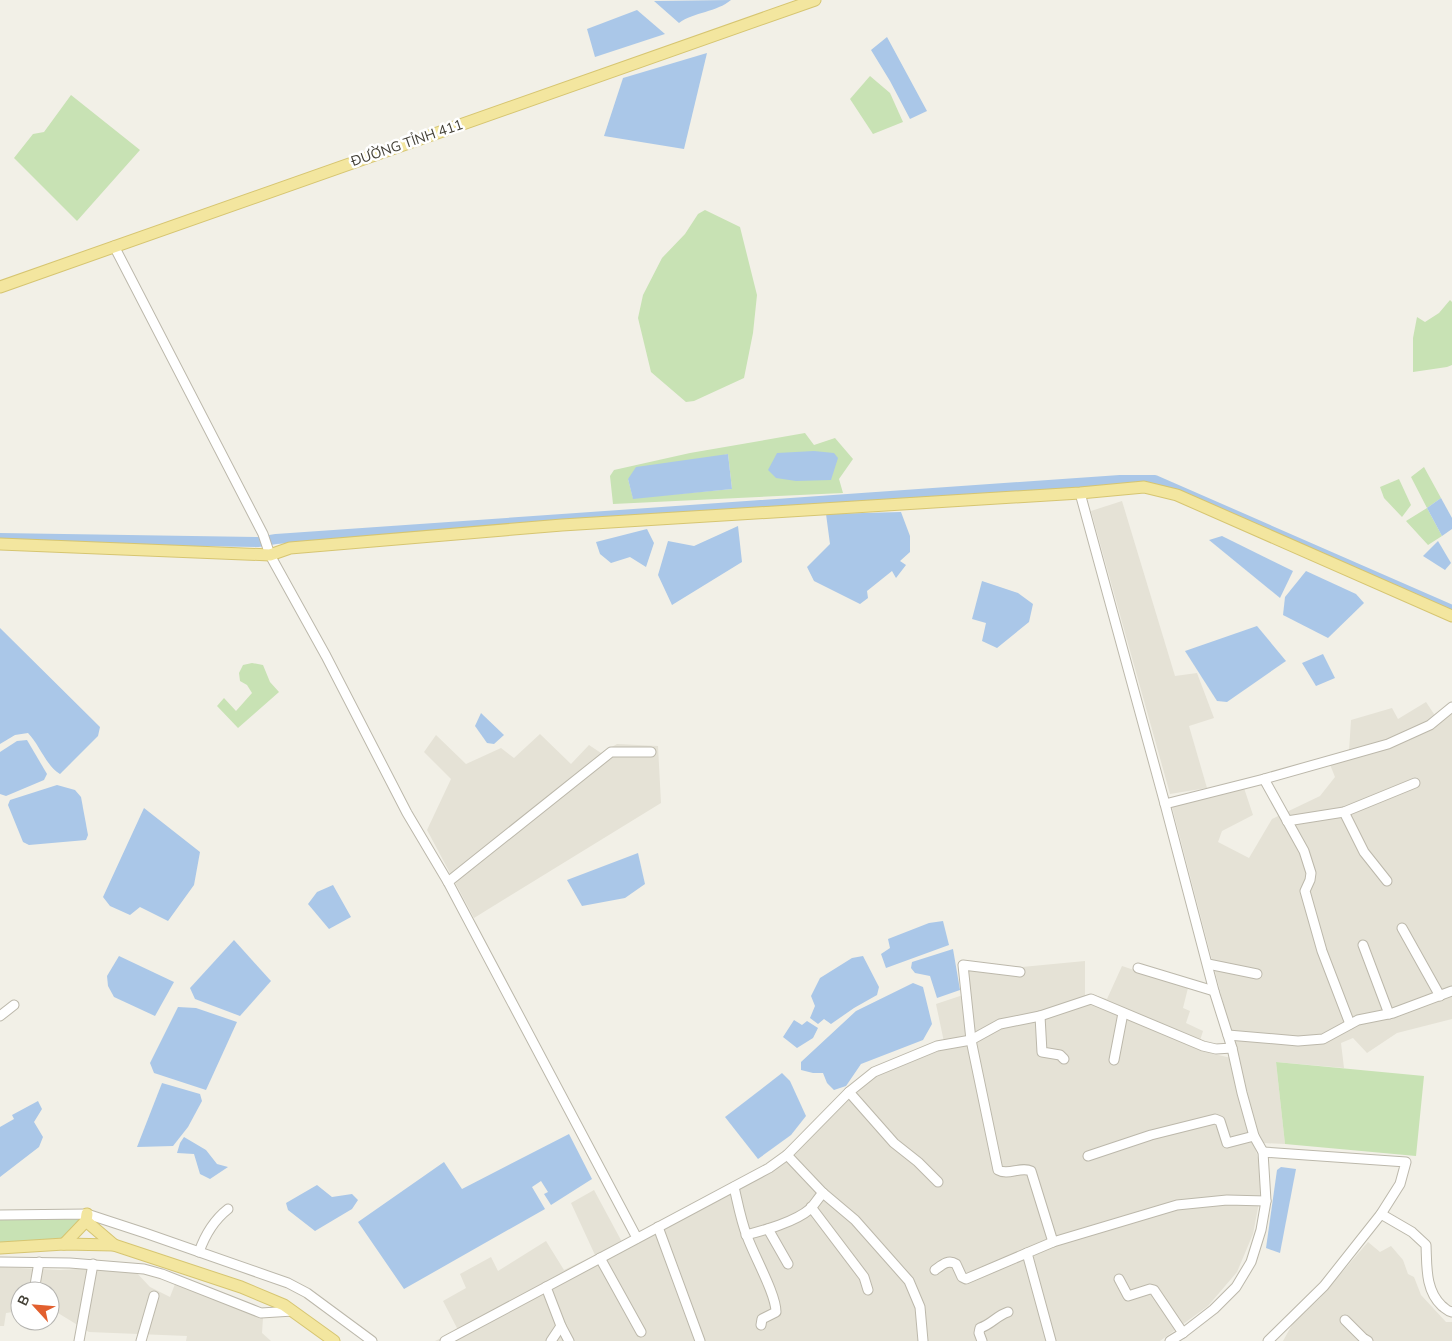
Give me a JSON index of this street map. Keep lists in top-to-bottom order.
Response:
{
  "streets": {
    "main road": ["ĐƯỜNG TỈNH 411"]
  },
  "north": "top left"
}
